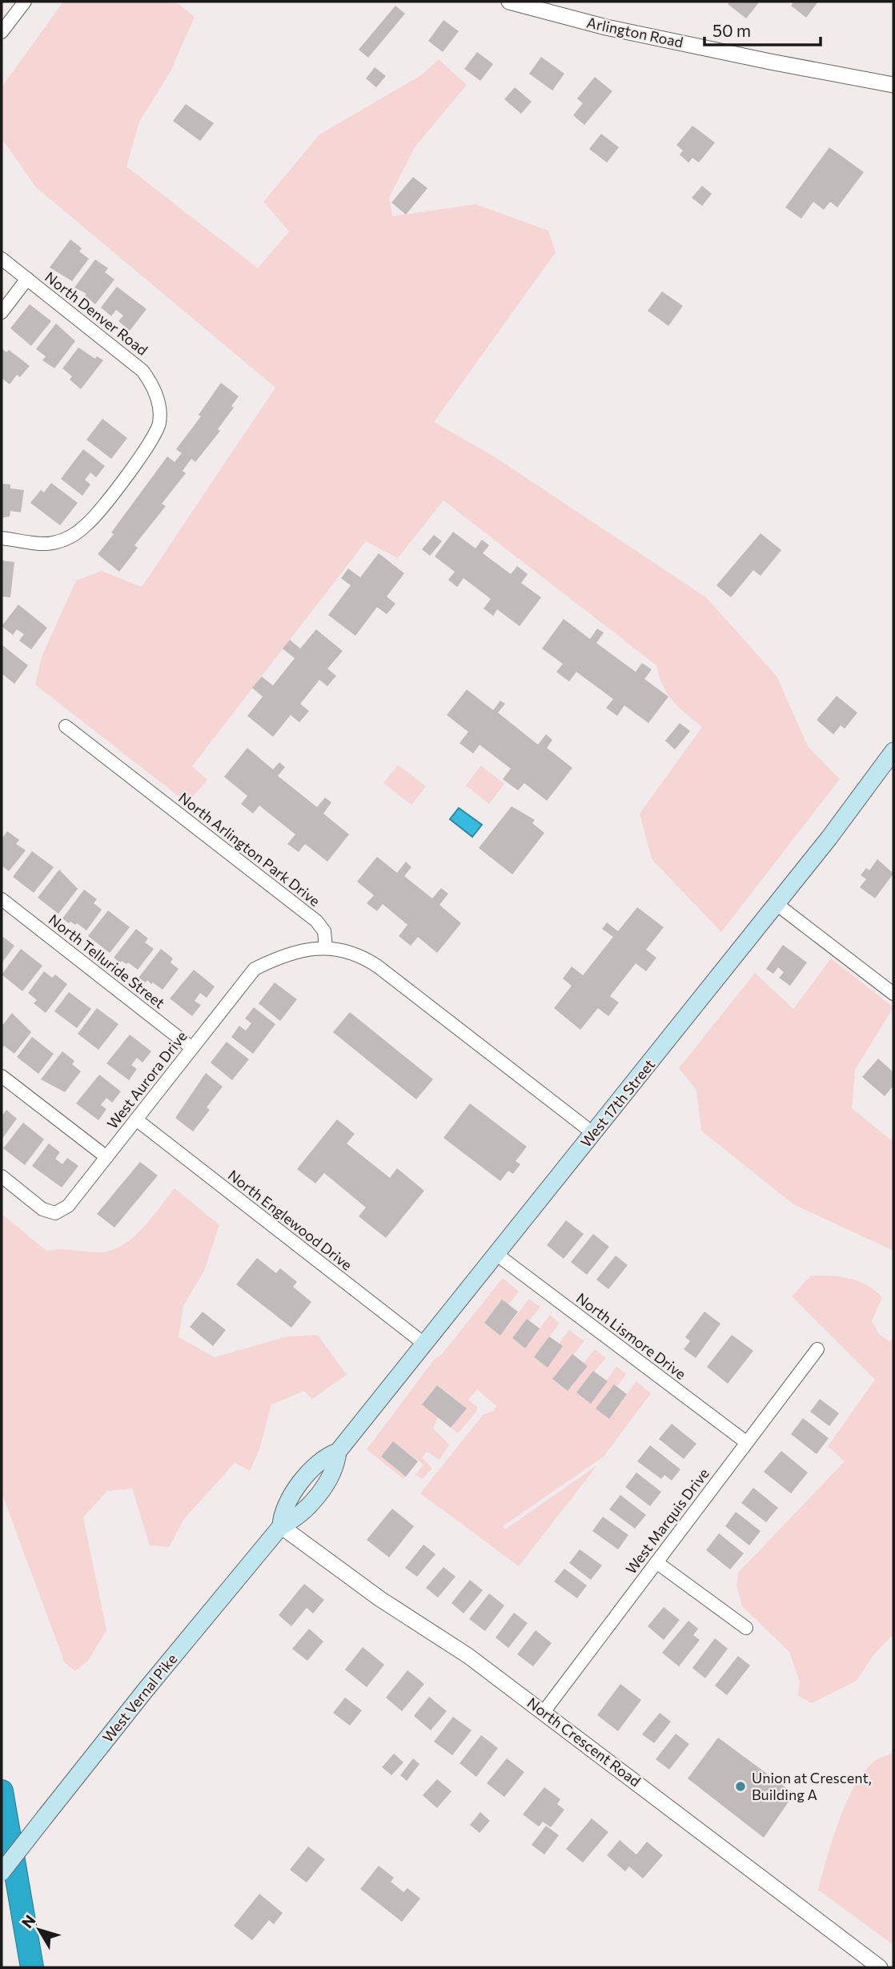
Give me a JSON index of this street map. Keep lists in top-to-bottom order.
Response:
{
  "streets": {
    "main road": ["West 17th Street", "West Vernal Pike"],
    "street": [
      "Arlington Road",
      "North Denver Road",
      "North Arlington Park Drive",
      "North Telluride Street",
      "West Aurora Drive",
      "North Englewood Drive",
      "North Lismore Drive",
      "West Marquis Drive",
      "North Crescent Road"
    ]
  },
  "crossings": [
    ["North Arlington Park Drive", "West Aurora Drive"],
    ["North Telluride Street", "West Aurora Drive"],
    ["West Aurora Drive", "North Englewood Drive"],
    ["West 17th Street", "North Englewood Drive"],
    ["West 17th Street", "North Lismore Drive"],
    ["West 17th Street", "West Vernal Pike"],
    ["West 17th Street", "North Crescent Road"],
    ["North Lismore Drive", "West Marquis Drive"],
    ["West Marquis Drive", "North Crescent Road"],
    ["West Vernal Pike", "North Crescent Road"]
  ],
  "places": ["Union at Crescent, Building A"],
  "scale_bar": "50 m",
  "north": "top left"
}
